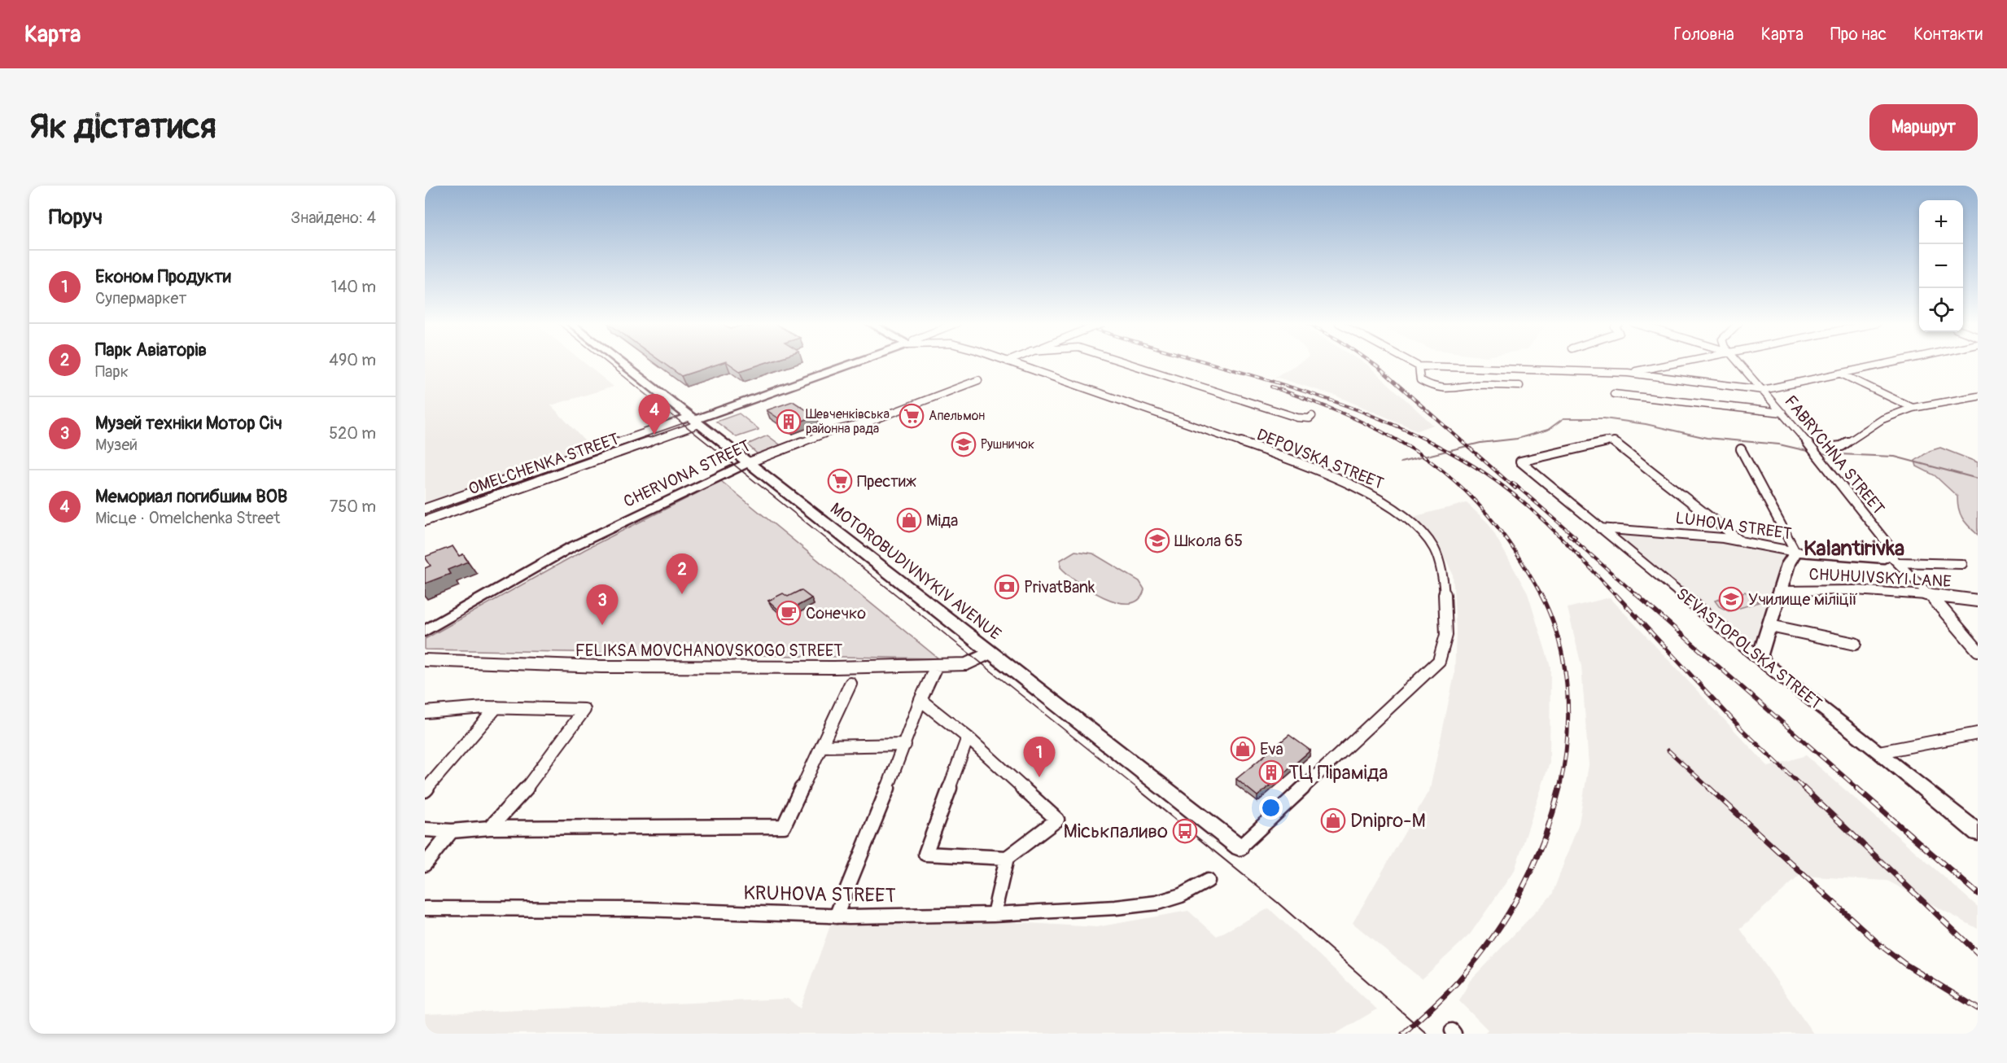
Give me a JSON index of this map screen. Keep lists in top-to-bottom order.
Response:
{
  "streets": {
    "street": [
      "FABRYCHNA STREET",
      "DEPOVSKA STREET",
      "OMELCHENKA STREET",
      "CHERVONA STREET",
      "LUHOVA STREET",
      "MOTOROBUDIVNYKIV AVENUE",
      "CHUHUIVSKYI LANE",
      "SEVASTOPOLSKA STREET",
      "FELIKSA MOVCHANOVSKOGO STREET",
      "KRUHOVA STREET"
    ]
  },
  "crossings": [
    ["FABRYCHNA STREET", "LUHOVA STREET"],
    ["FABRYCHNA STREET", "CHUHUIVSKYI LANE"],
    ["DEPOVSKA STREET", "MOTOROBUDIVNYKIV AVENUE"],
    ["OMELCHENKA STREET", "MOTOROBUDIVNYKIV AVENUE"],
    ["CHERVONA STREET", "MOTOROBUDIVNYKIV AVENUE"],
    ["LUHOVA STREET", "SEVASTOPOLSKA STREET"],
    ["MOTOROBUDIVNYKIV AVENUE", "FELIKSA MOVCHANOVSKOGO STREET"]
  ],
  "districts": ["Kalantirivka"],
  "places": {
    "supermarket": ["Апельмон", "Престиж"],
    "building": ["Шевченківська районна рада", "ТЦ Піраміда"],
    "school or university": ["Рушничок", "Школа 65", "Училище міліції"],
    "shop": ["Міда", "Eva", "Dnipro-M"],
    "bank": ["PrivatBank"],
    "cafe": ["Сонечко"],
    "bus stop": ["Міськпаливо"]
  },
  "page": {
    "header": "Карта",
    "nav": [
      "Головна",
      "Карта",
      "Про нас",
      "Контакти"
    ],
    "buttons": "Маршрут",
    "title": "Як дістатися",
    "heading": ["Поруч", "Знайдено: 4"],
    "map_buttons": ["+", "−"],
    "list": [
      {
        "mark": "1",
        "name": "Економ Продукти",
        "note": "Супермаркет",
        "value": "140 m"
      },
      {
        "mark": "2",
        "name": "Парк Авіаторів",
        "note": "Парк",
        "value": "490 m"
      },
      {
        "mark": "3",
        "name": "Музей техніки Мотор Січ",
        "note": "Музей",
        "value": "520 m"
      },
      {
        "mark": "4",
        "name": "Мемориал погибшим ВОВ",
        "note": "Місце · Omelchenka Street",
        "value": "750 m"
      }
    ],
    "pins": [
      "4",
      "2",
      "3",
      "1"
    ]
  }
}
